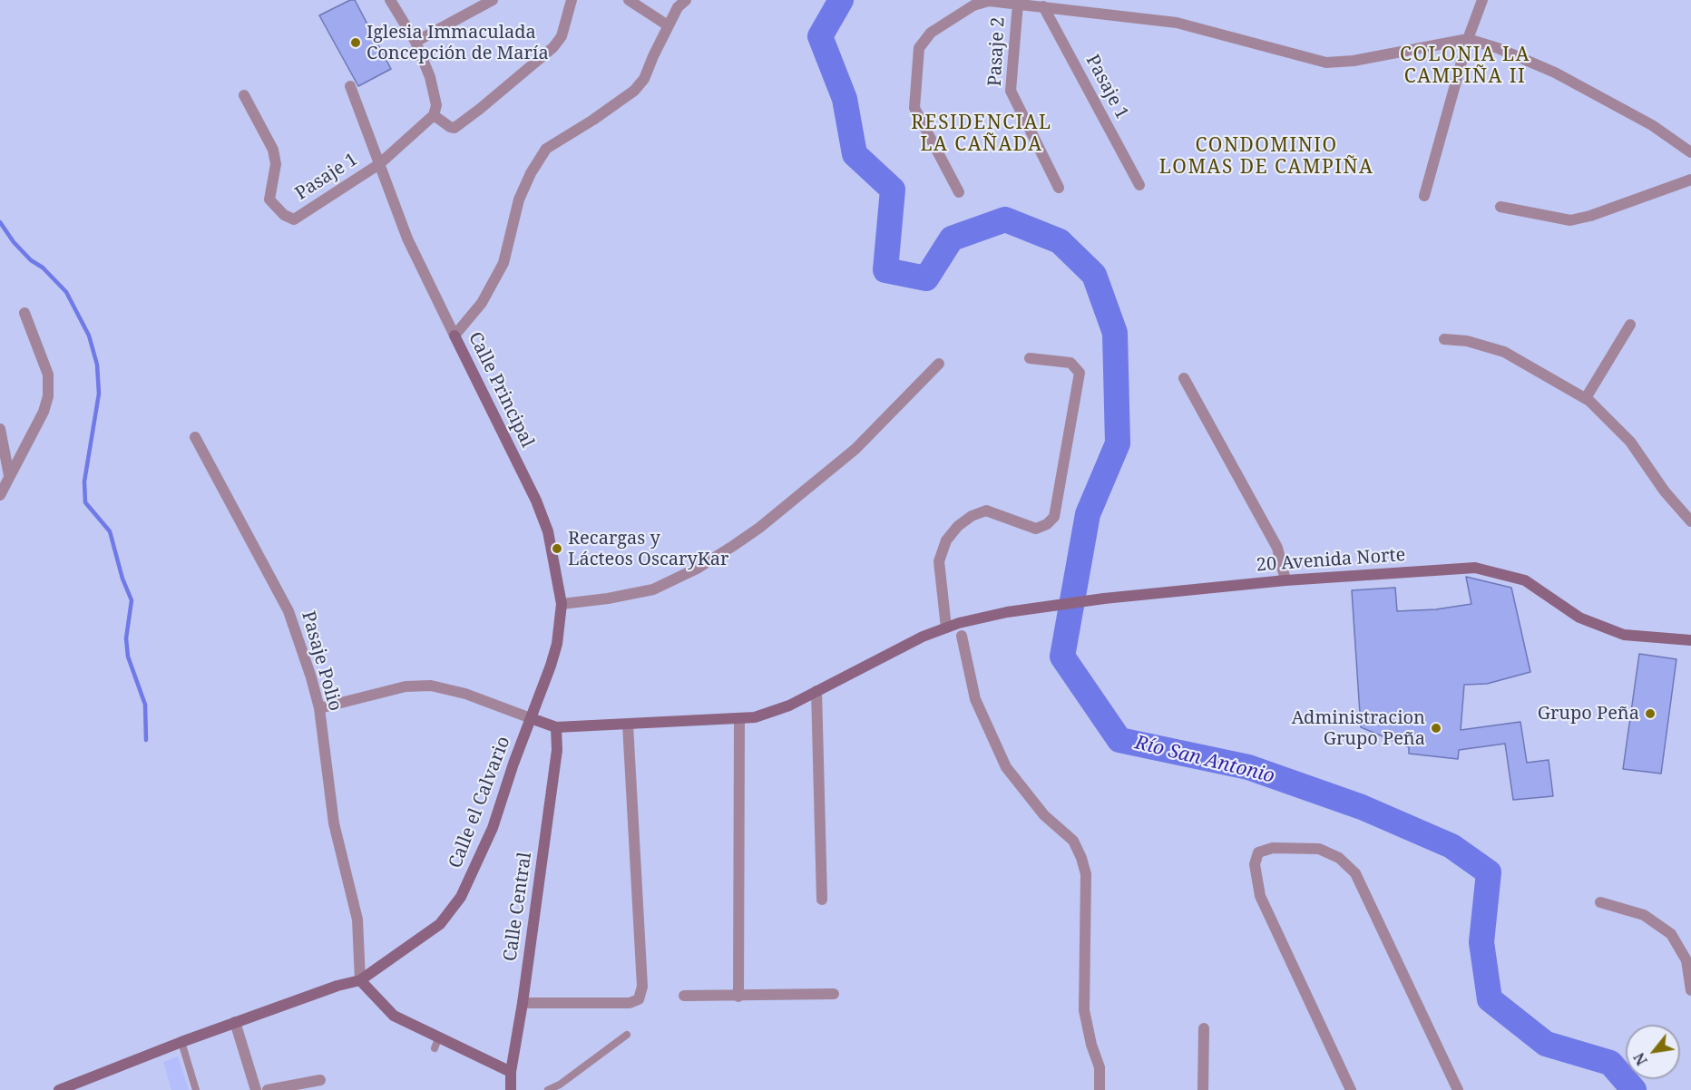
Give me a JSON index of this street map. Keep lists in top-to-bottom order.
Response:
{
  "streets": {
    "street": [
      "Pasaje 2",
      "Pasaje 1",
      "Calle Principal",
      "20 Avenida Norte",
      "Pasaje Polio",
      "Calle el Calvario",
      "Calle Central"
    ]
  },
  "crossings": [
    ["Pasaje 1", "Calle Principal"],
    ["Calle Principal", "Calle el Calvario"],
    ["Pasaje Polio", "Calle el Calvario"]
  ],
  "districts": ["COLONIA LA CAMPIÑA II", "RESIDENCIAL LA CAÑADA", "CONDOMINIO LOMAS DE CAMPIÑA"],
  "water": ["Río San Antonio"],
  "places": [
    "Iglesia Immaculada Concepción de María",
    "Recargas y Lácteos OscaryKar",
    "Grupo Peña",
    "Administracion Grupo Peña"
  ],
  "north": "bottom left"
}
